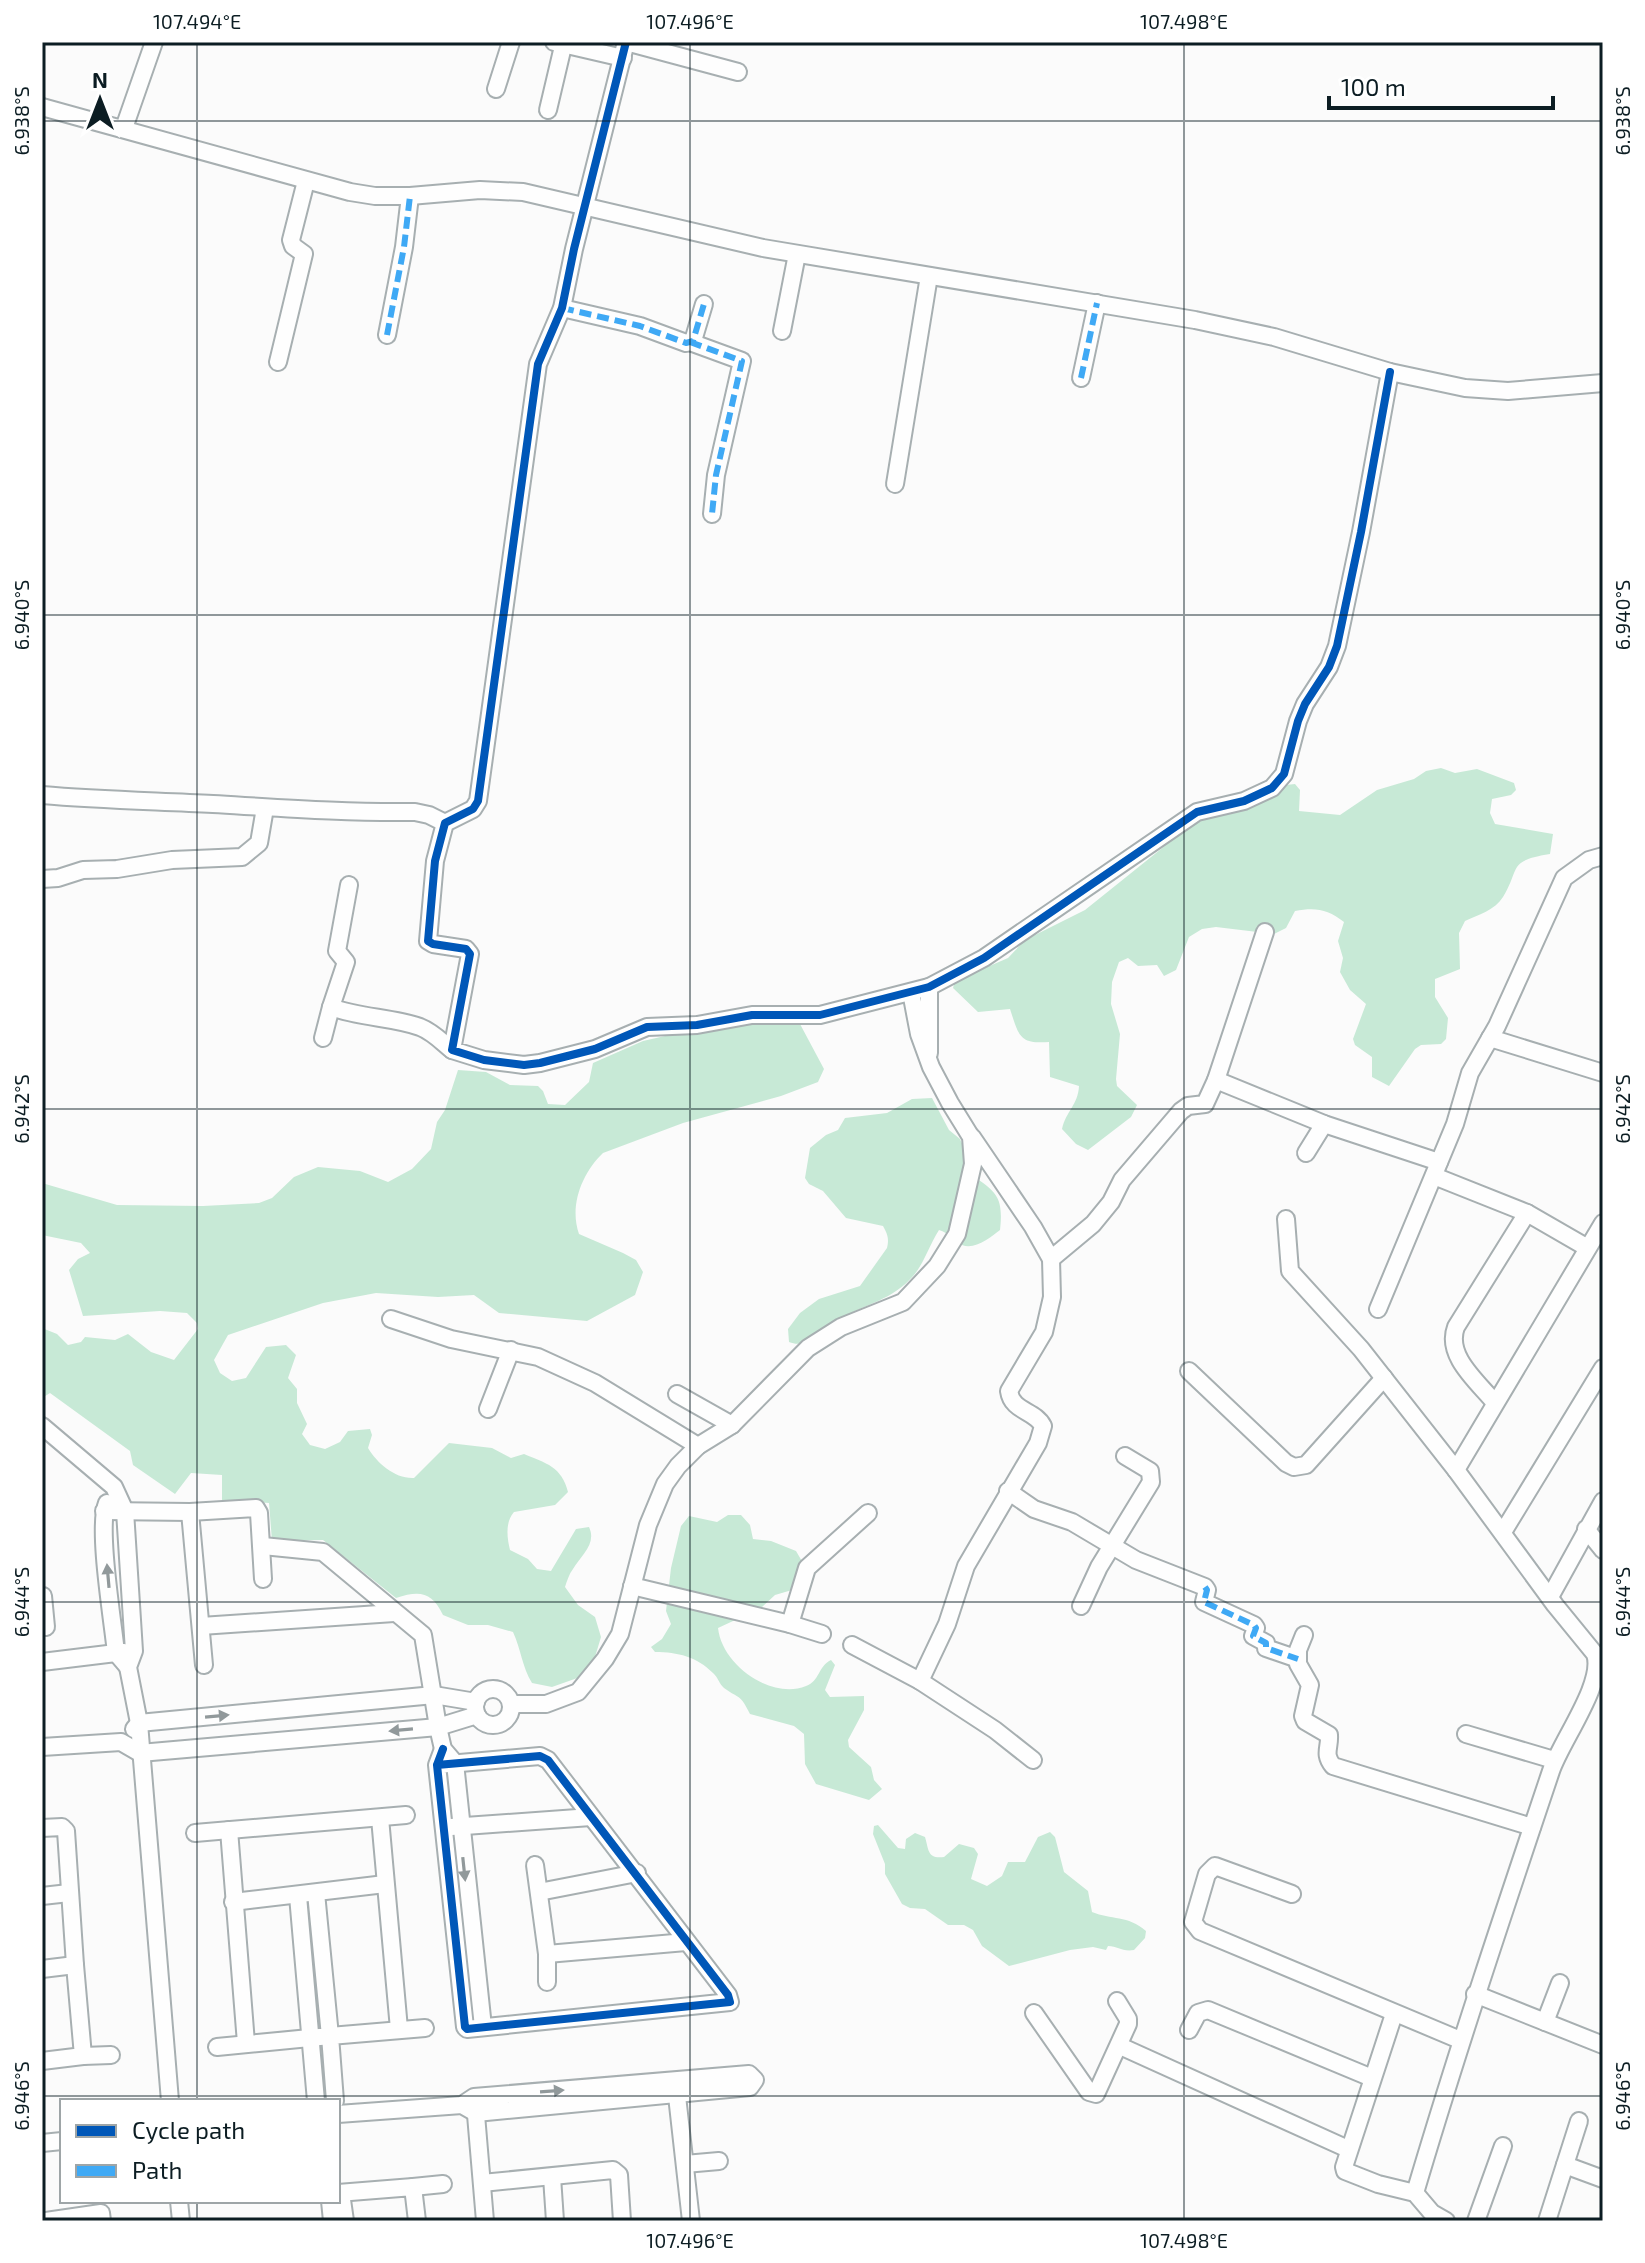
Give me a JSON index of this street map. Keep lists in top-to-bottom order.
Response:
{
  "legend": ["Cycle path", "Path"],
  "scale_bar": "100 m",
  "north": "top",
  "coordinates": [
    "107.494°E",
    "107.496°E",
    "107.498°E",
    "6.938°S",
    "6.940°S",
    "6.942°S",
    "6.944°S",
    "6.946°S"
  ]
}
